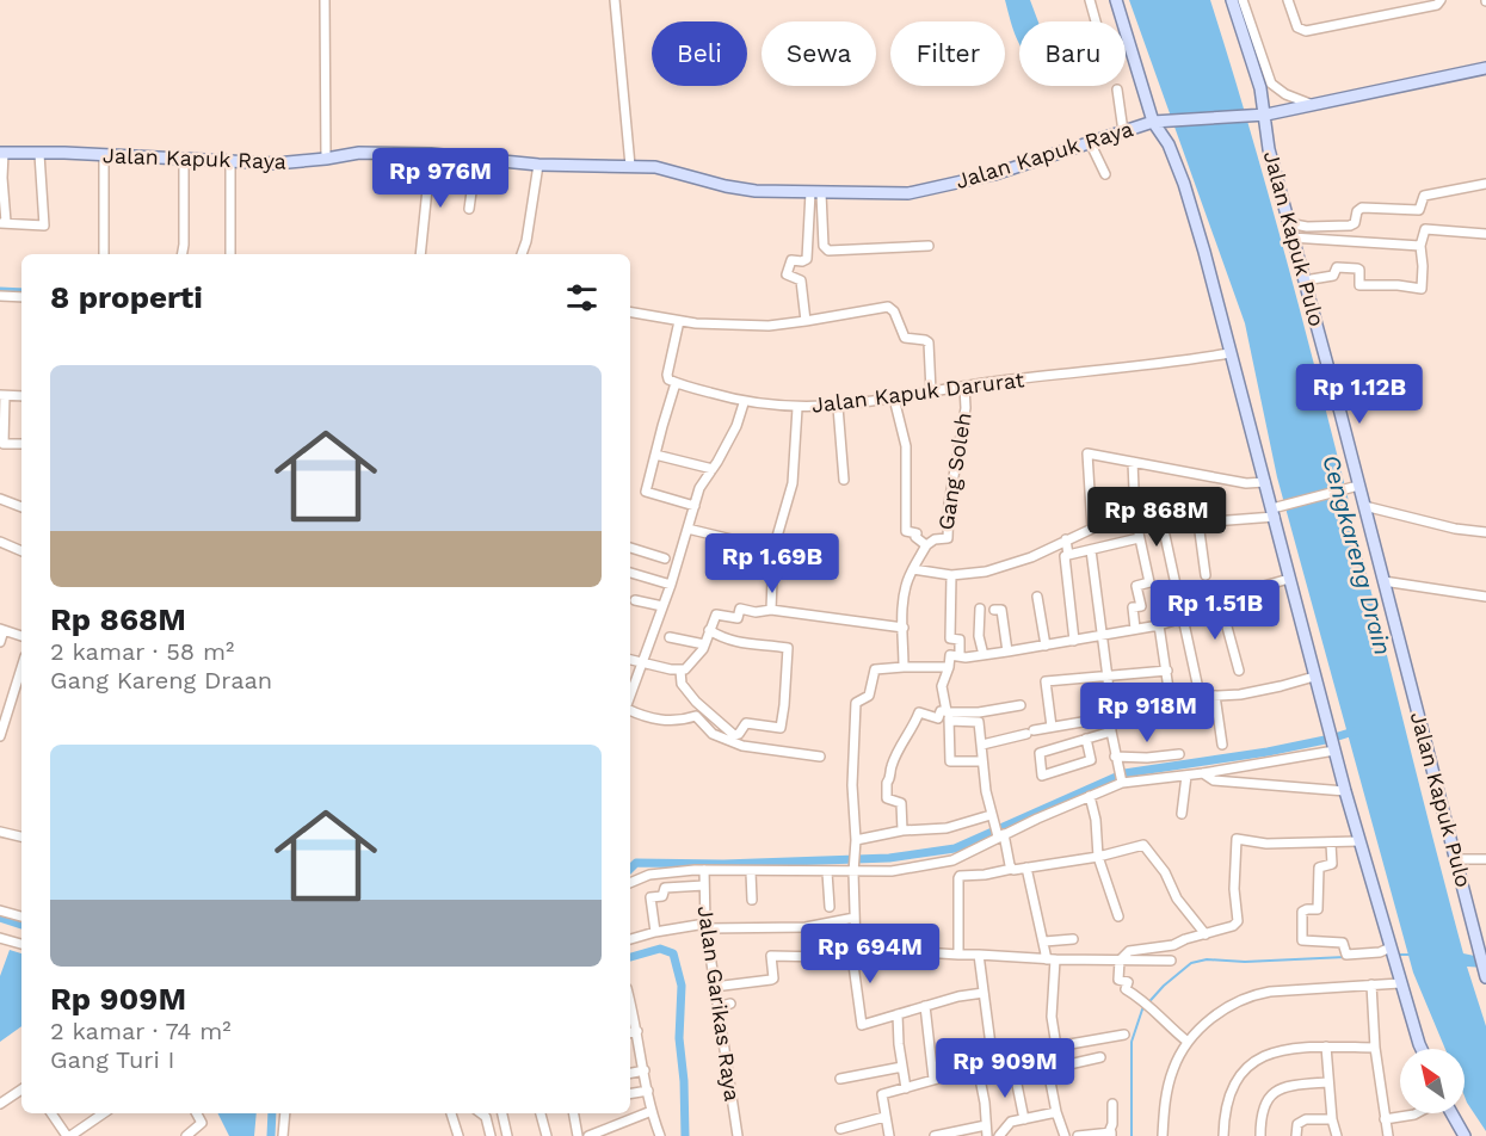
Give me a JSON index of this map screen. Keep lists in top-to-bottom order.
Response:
{
  "streets": {
    "main road": ["Jalan Kapuk Raya", "Jalan Kapuk Pulo"],
    "street": ["Jalan Kapuk Darurat", "Gang Soleh", "Jalan Garikas Raya"]
  },
  "crossings": [
    ["Jalan Kapuk Raya", "Jalan Kapuk Pulo"],
    ["Jalan Kapuk Darurat", "Gang Soleh"]
  ],
  "water": ["Cengkareng Drain"],
  "north": "top left",
  "page": {
    "chip": [
      "Beli",
      "Sewa",
      "Filter",
      "Baru"
    ],
    "price": [
      "Rp 976M",
      "Rp 1.12B",
      "Rp 868M",
      "Rp 1.69B",
      "Rp 1.51B",
      "Rp 918M",
      "Rp 694M",
      "Rp 909M"
    ],
    "heading": "8 properti",
    "list": [
      {
        "name": "Rp 868M",
        "note": "2 kamar · 58 m² · Gang Kareng Draan"
      },
      {
        "name": "Rp 909M",
        "note": "2 kamar · 74 m² · Gang Turi I"
      }
    ]
  }
}
